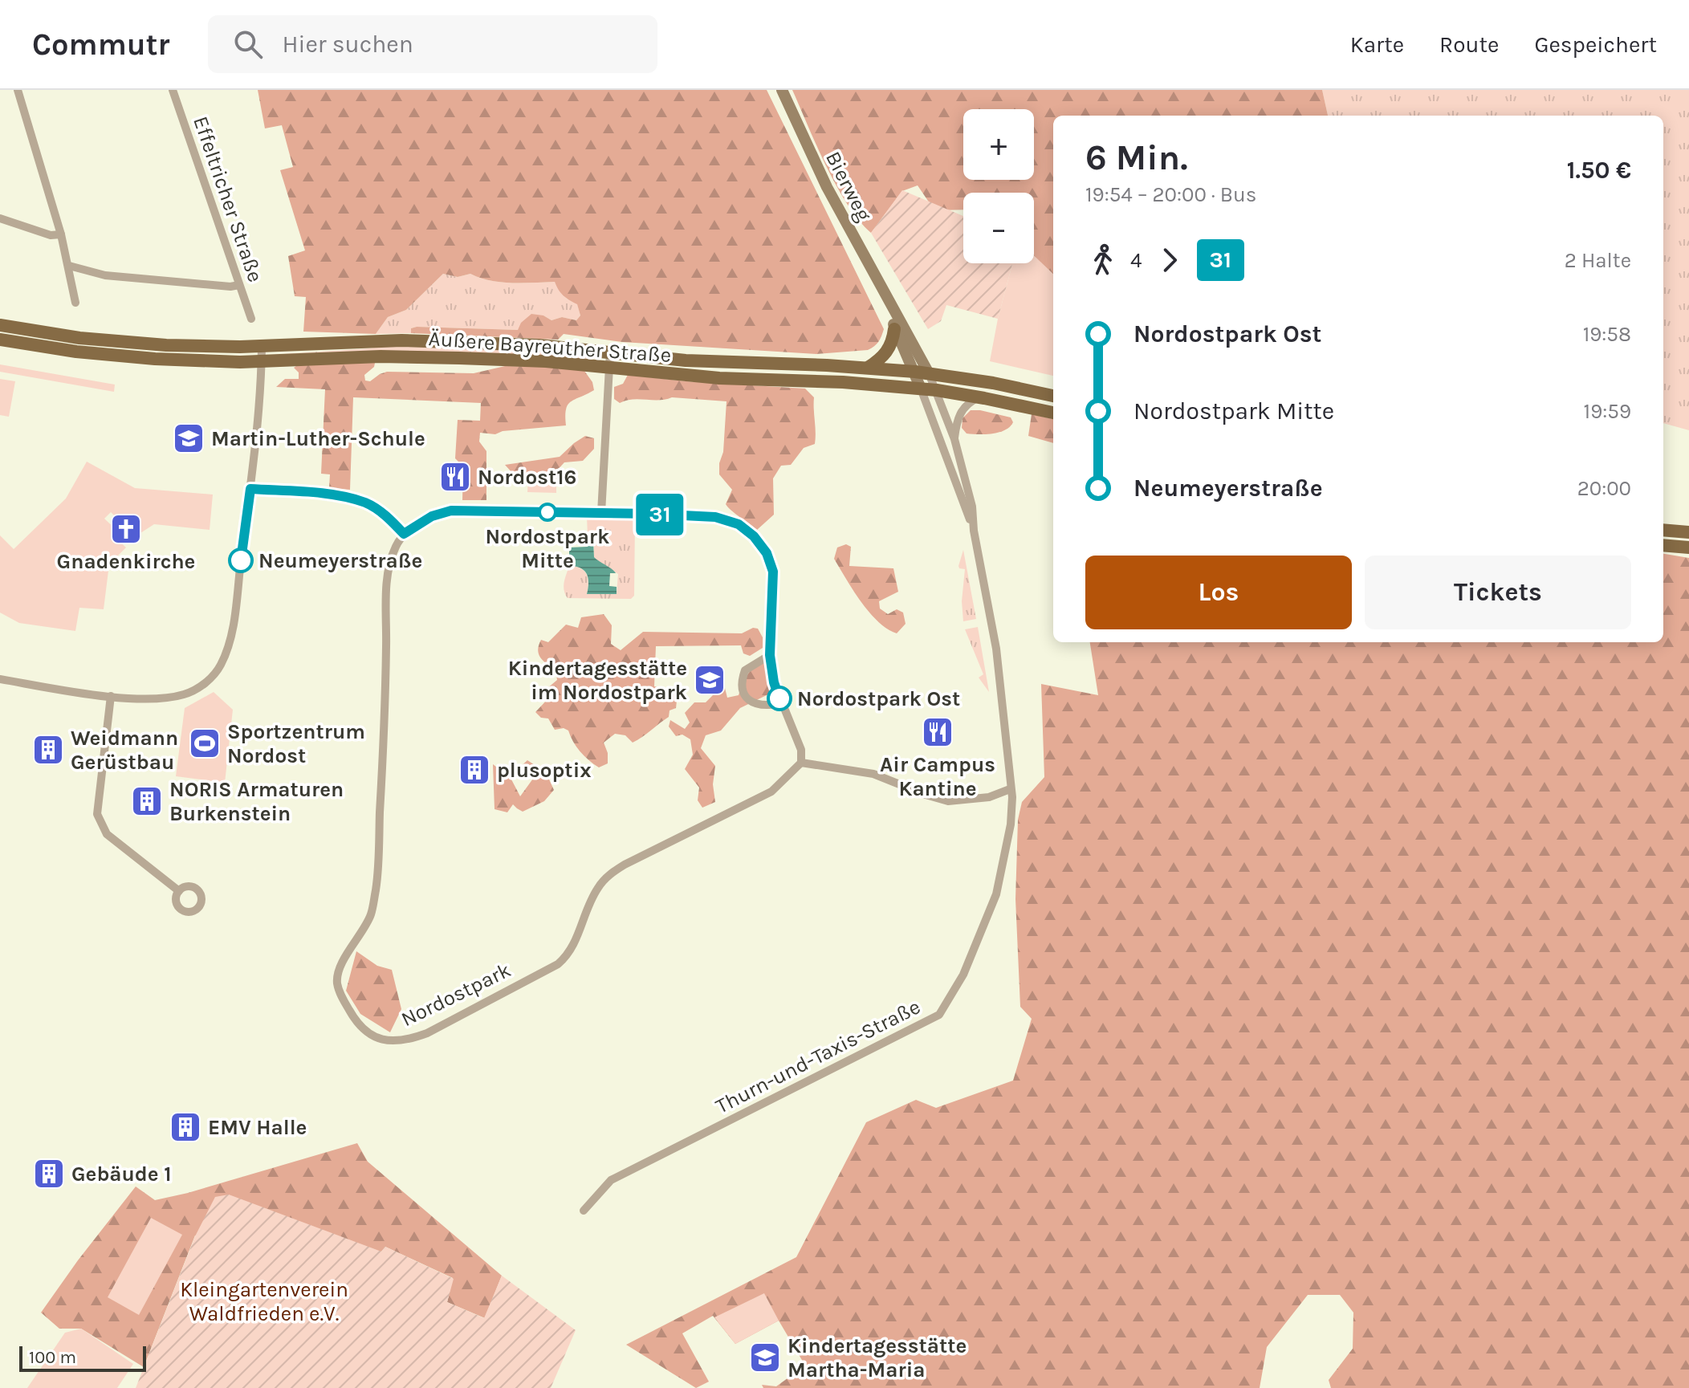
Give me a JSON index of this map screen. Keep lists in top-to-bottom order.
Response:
{
  "streets": {
    "main road": ["Bierweg", "Äußere Bayreuther Straße"],
    "street": ["Effeltricher Straße", "Nordostpark", "Thurn-und-Taxis-Straße"]
  },
  "crossings": [
    ["Bierweg", "Äußere Bayreuther Straße"],
    ["Bierweg", "Thurn-und-Taxis-Straße"],
    ["Äußere Bayreuther Straße", "Thurn-und-Taxis-Straße"]
  ],
  "parks": ["Kleingartenverein Waldfrieden e.V."],
  "places": {
    "school or university": ["Martin-Luther-Schule", "Kindertagesstätte im Nordostpark", "Kindertagesstätte Martha-Maria"],
    "restaurant": ["Nordost16", "Air Campus Kantine"],
    "other": ["Nordostpark Mitte", "Neumeyerstraße", "Nordostpark Ost"],
    "church": ["Gnadenkirche"],
    "sports": ["Sportzentrum Nordost"],
    "building": [
      "Weidmann Gerüstbau",
      "plusoptix",
      "NORIS Armaturen Burkenstein",
      "EMV Halle",
      "Gebäude 1"
    ]
  },
  "lines": ["bus line 31"],
  "scale_bar": "100 m",
  "page": {
    "header": "Commutr",
    "search": "Hier suchen",
    "nav": ["Karte", "Route", "Gespeichert"],
    "on_map": "31",
    "map_buttons": ["+", "−"],
    "heading": ["6 Min.", "19:54 – 20:00 · Bus", "1.50 €"],
    "legs": ["4", "31", "2 Halte"],
    "list": [
      {
        "name": "Nordostpark Ost",
        "value": "19:58"
      },
      {
        "name": "Nordostpark Mitte",
        "value": "19:59"
      },
      {
        "name": "Neumeyerstraße",
        "value": "20:00"
      }
    ],
    "buttons": ["Los", "Tickets"],
    "scale": "100 m"
  }
}
